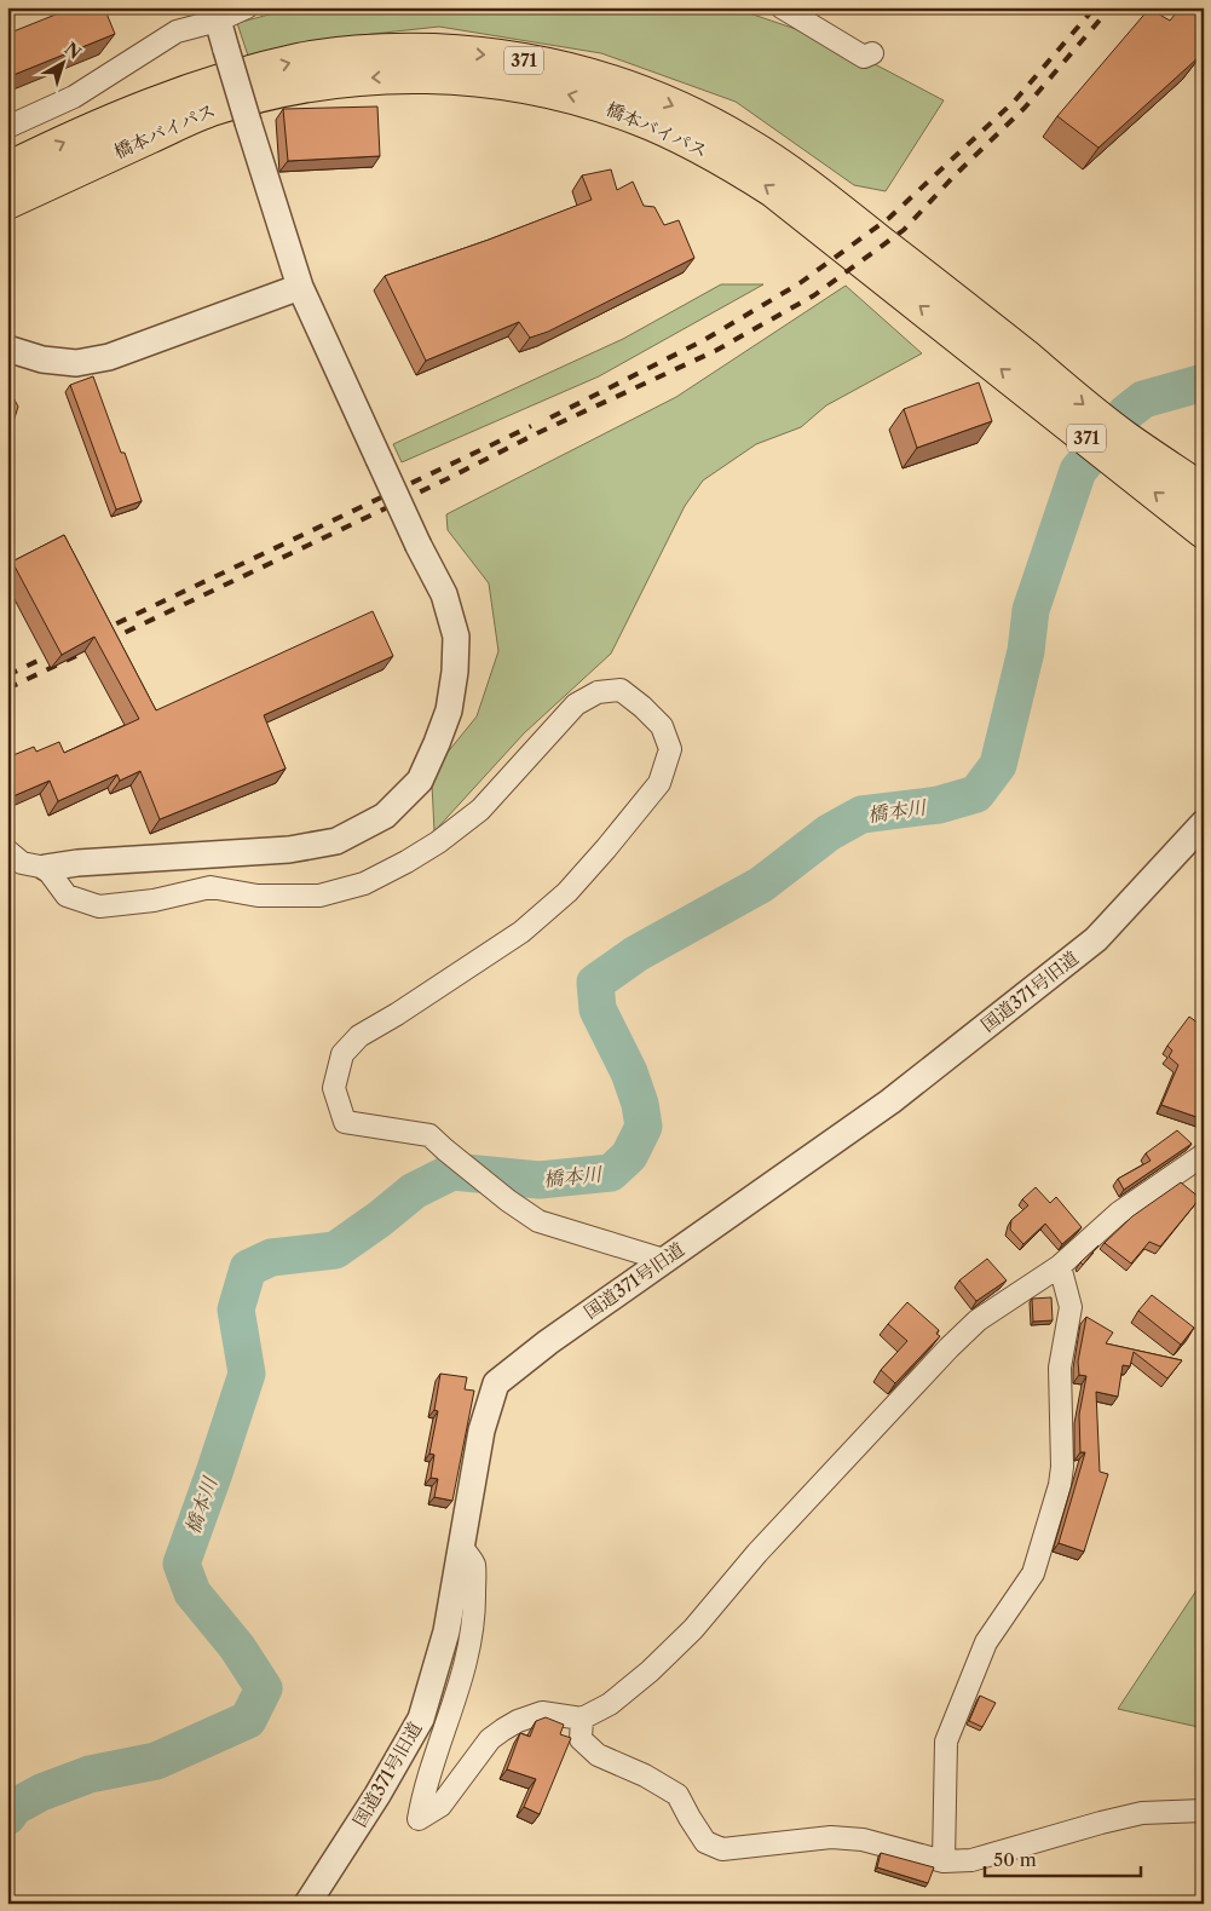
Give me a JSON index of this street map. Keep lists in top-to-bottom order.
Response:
{
  "streets": {
    "highway": ["371", "橋本バイパス"],
    "street": ["国道371号旧道"]
  },
  "water": ["橋本川"],
  "scale_bar": "50 m",
  "north": "top right"
}
